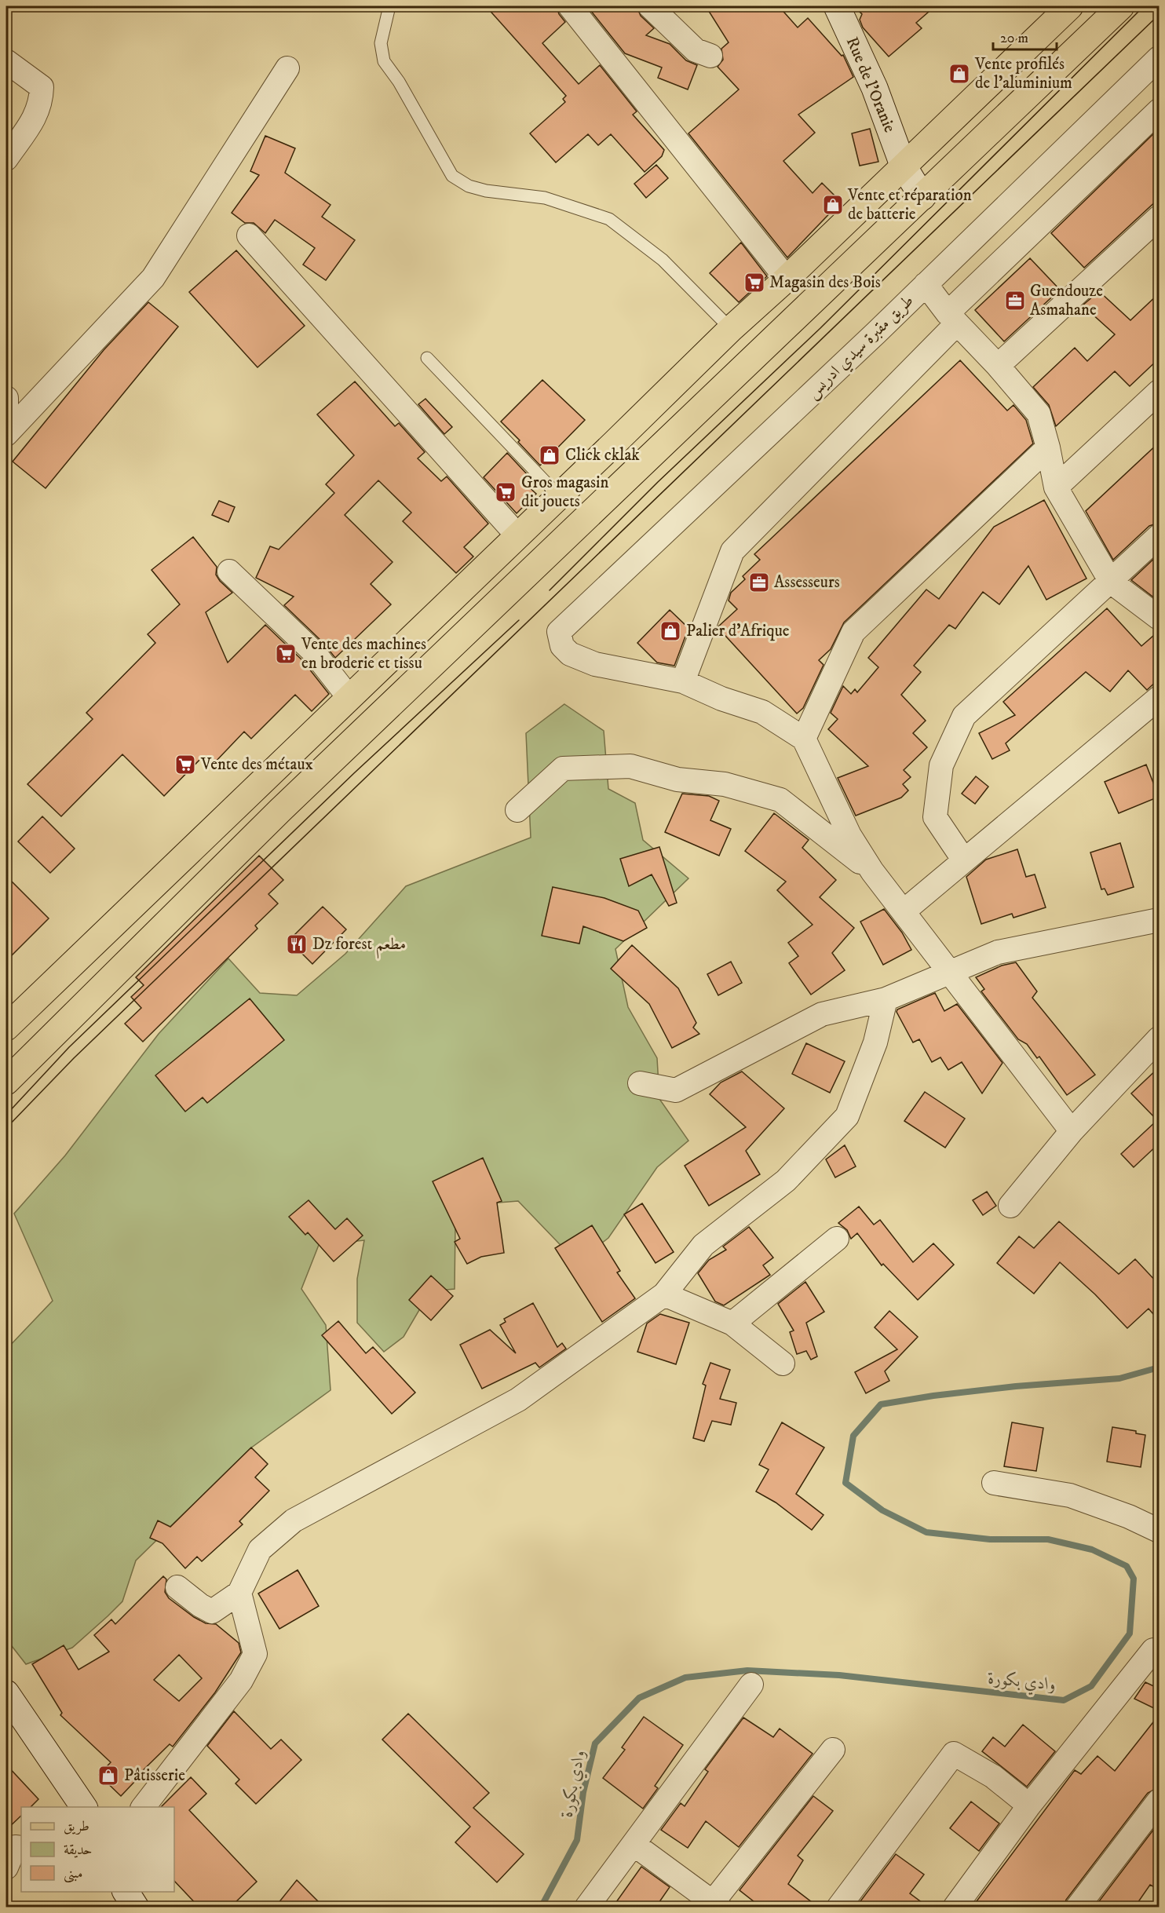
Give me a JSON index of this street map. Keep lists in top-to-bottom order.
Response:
{
  "streets": {
    "main road": ["Rue de l'Oranie"],
    "street": ["طريق مقبرة سيدي ادريس"]
  },
  "water": ["وادي بكورة"],
  "places": {
    "shop": [
      "Vente profilés de l'aluminium",
      "Vente et réparation de batterie",
      "Click cklak",
      "Palier d'Afrique",
      "Pâtisserie"
    ],
    "supermarket": [
      "Magasin des Bois",
      "Gros magasin dit jouets",
      "Vente des machines en broderie et tissu",
      "Vente des métaux"
    ],
    "office": ["Guendouze Asmahane", "Assesseurs"],
    "restaurant": ["Dz forest مطعم"]
  },
  "legend": ["طريق", "حديقة", "مبنى"],
  "scale_bar": "20 m"
}
